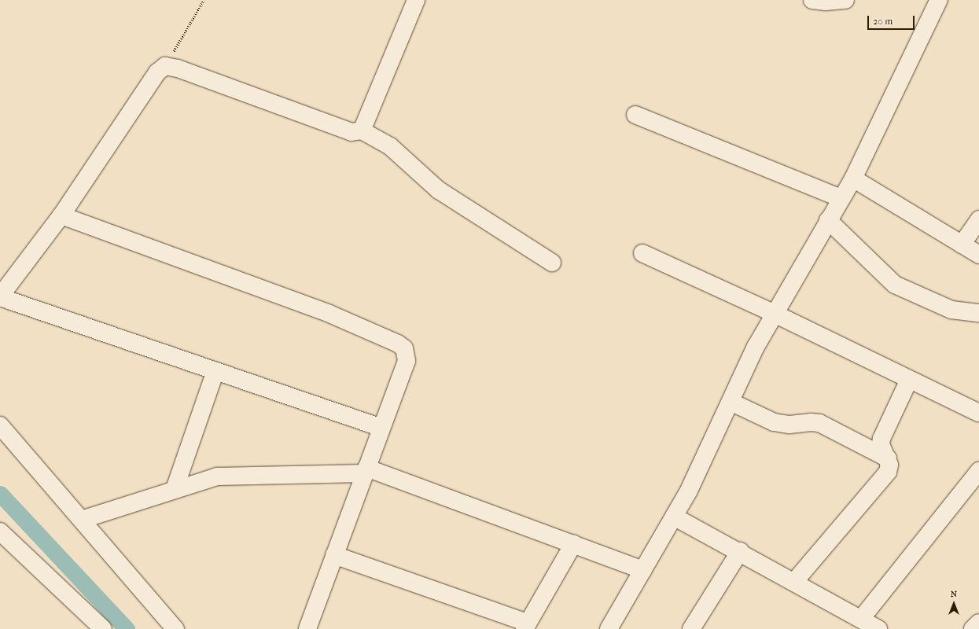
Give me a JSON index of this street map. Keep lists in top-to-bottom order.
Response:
{
  "scale_bar": "20 m",
  "north": "top"
}
